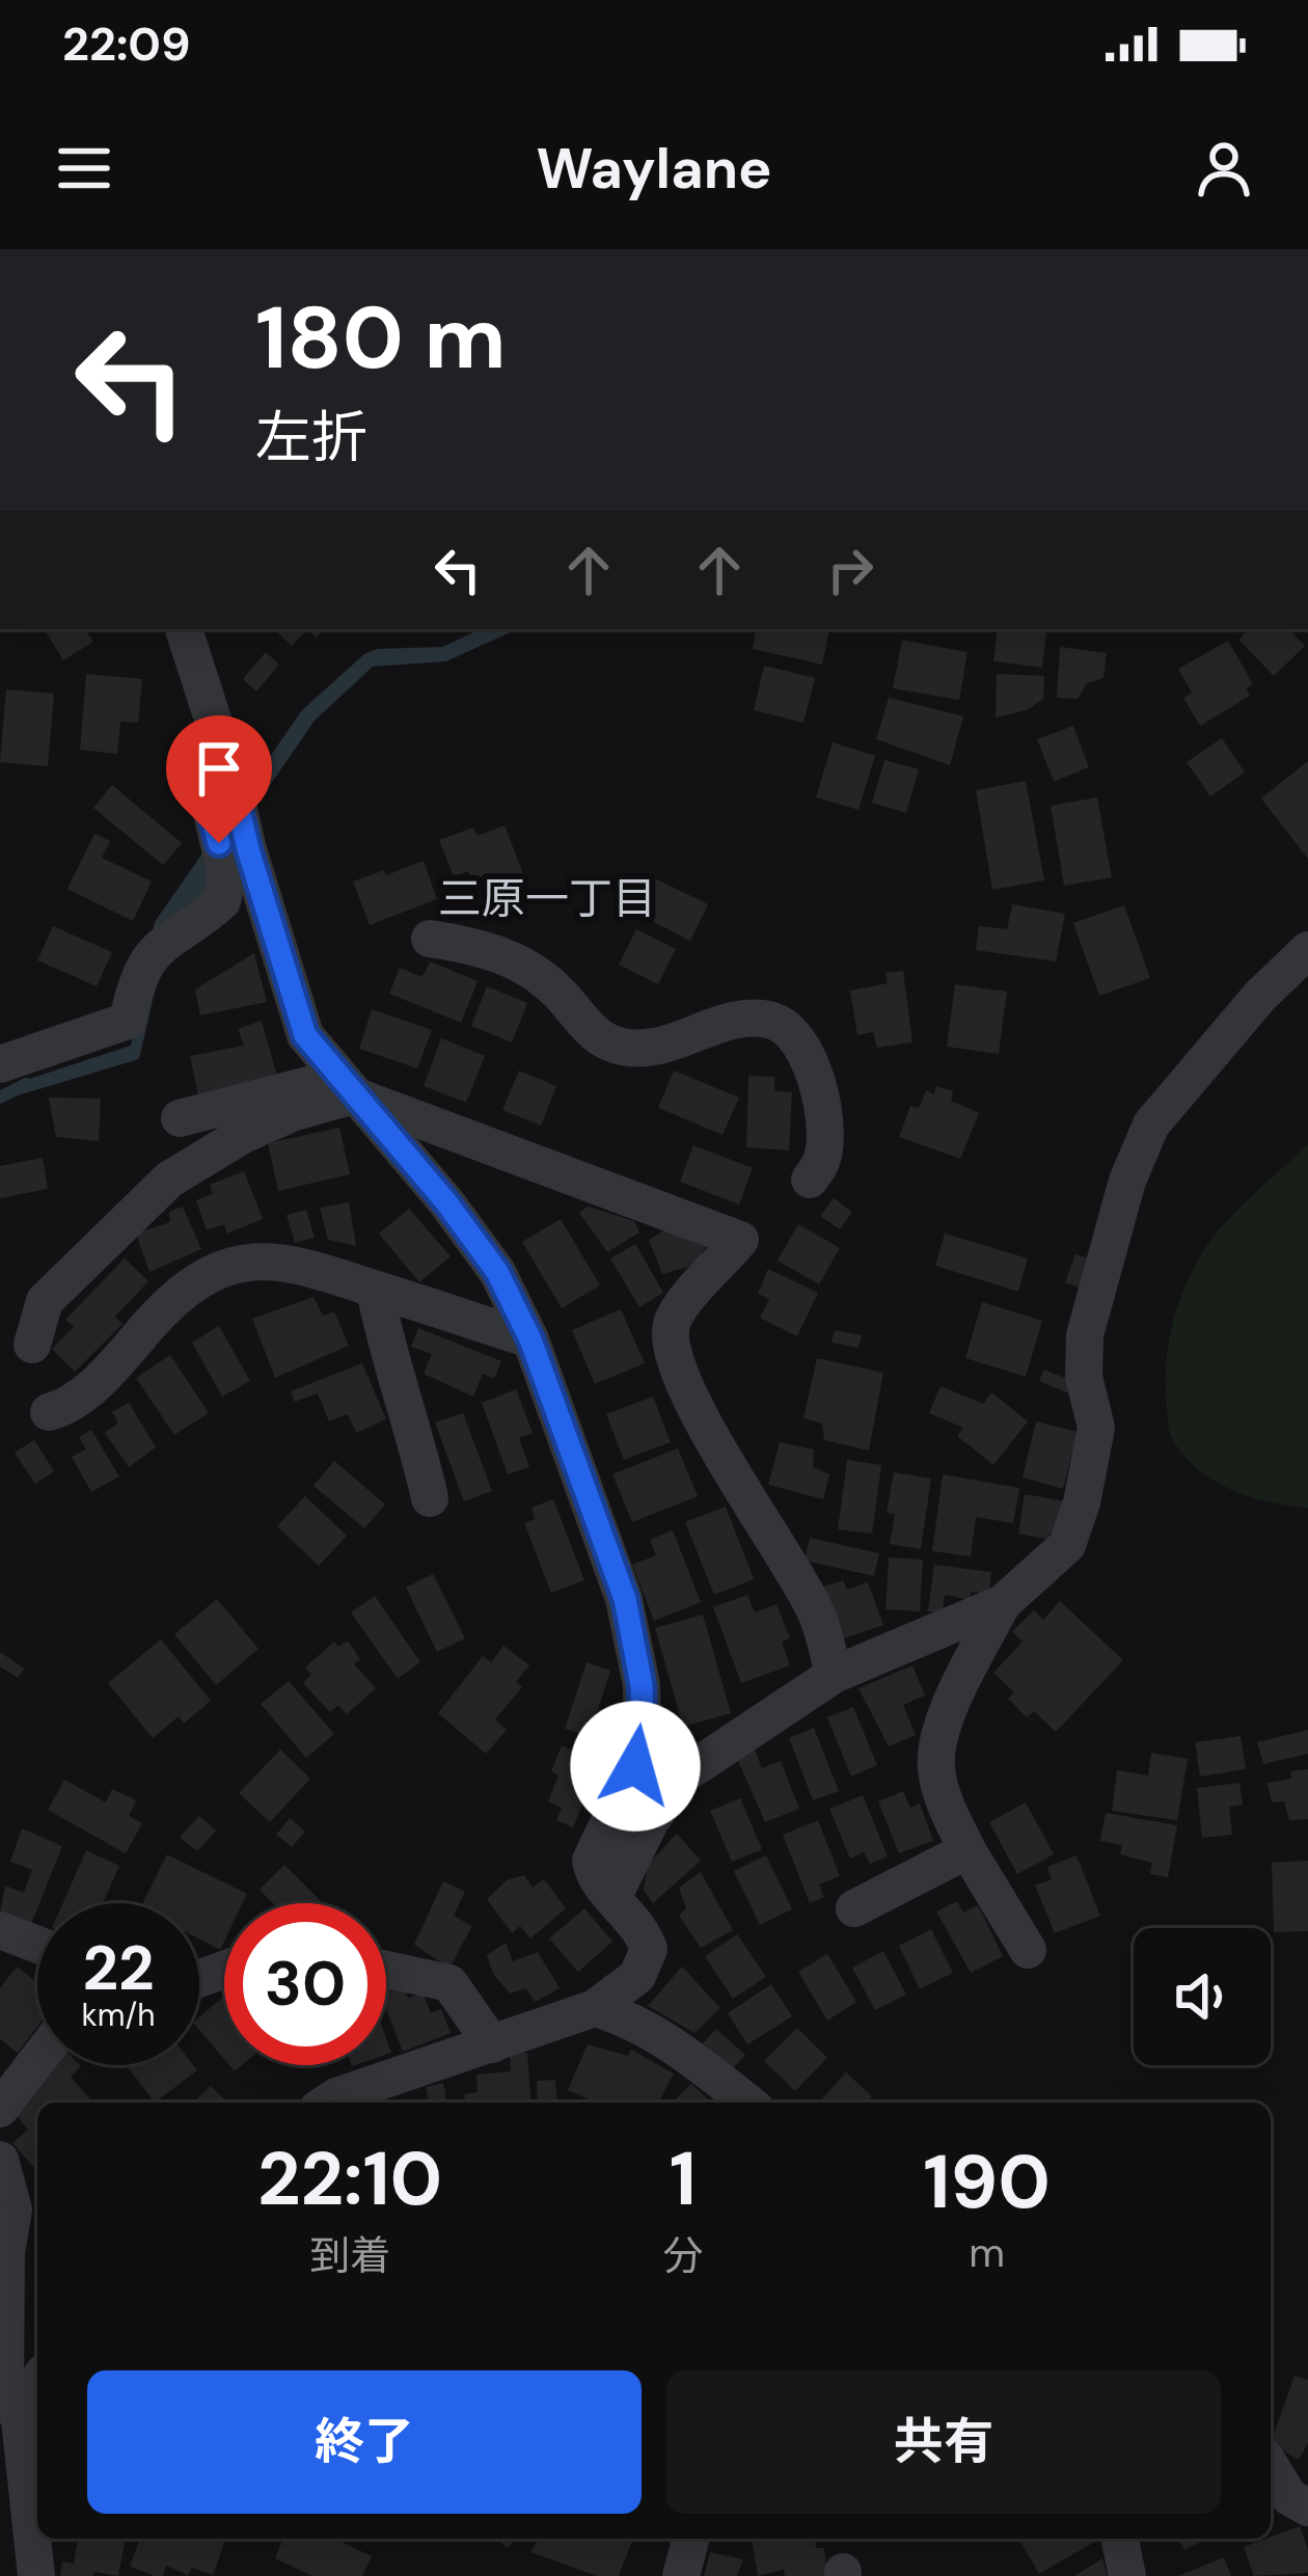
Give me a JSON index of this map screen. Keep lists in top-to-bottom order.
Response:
{
  "districts": ["三原一丁目"],
  "page": {
    "status": "22:09",
    "header": "Waylane",
    "turn": ["180 m", "左折"],
    "speed": "22 km/h",
    "limit": "30",
    "eta": [
      "22:10",
      "到着",
      "1",
      "分",
      "190",
      "m"
    ],
    "buttons": ["終了", "共有"]
  }
}
